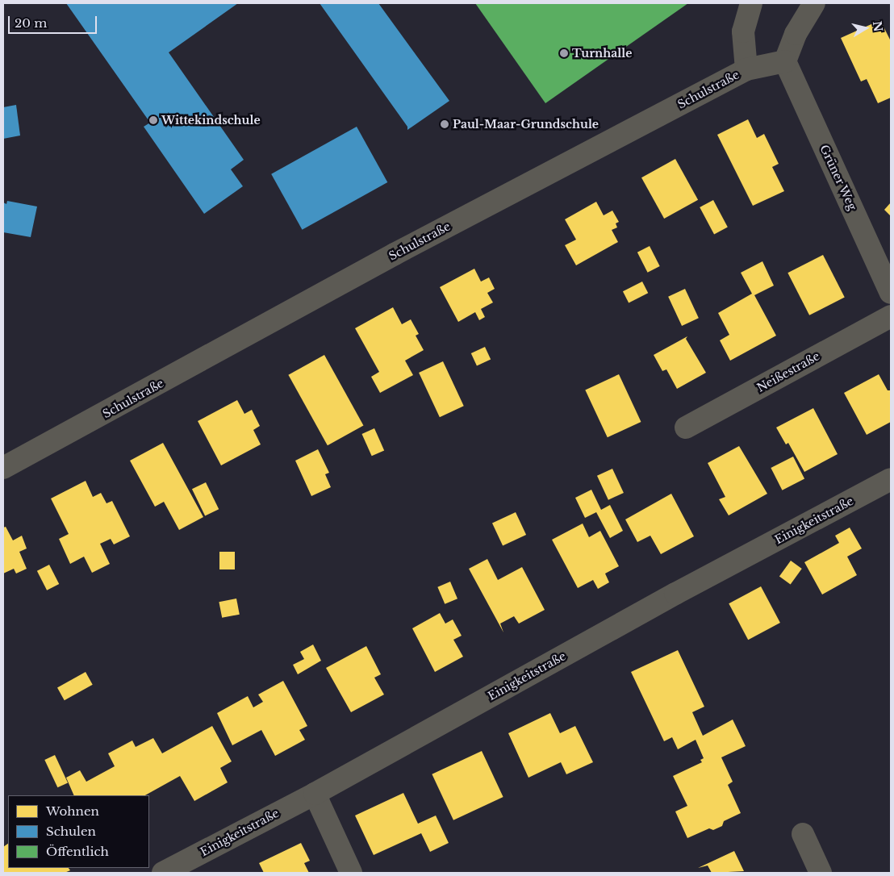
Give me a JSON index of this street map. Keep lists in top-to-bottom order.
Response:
{
  "streets": {
    "street": [
      "Schulstraße",
      "Grüner Weg",
      "Neißestraße",
      "Einigkeitstraße"
    ]
  },
  "crossings": [
    ["Schulstraße", "Grüner Weg"]
  ],
  "places": ["Turnhalle", "Wittekindschule", "Paul-Maar-Grundschule"],
  "legend": ["Wohnen", "Schulen", "Öffentlich"],
  "scale_bar": "20 m",
  "north": "right"
}
